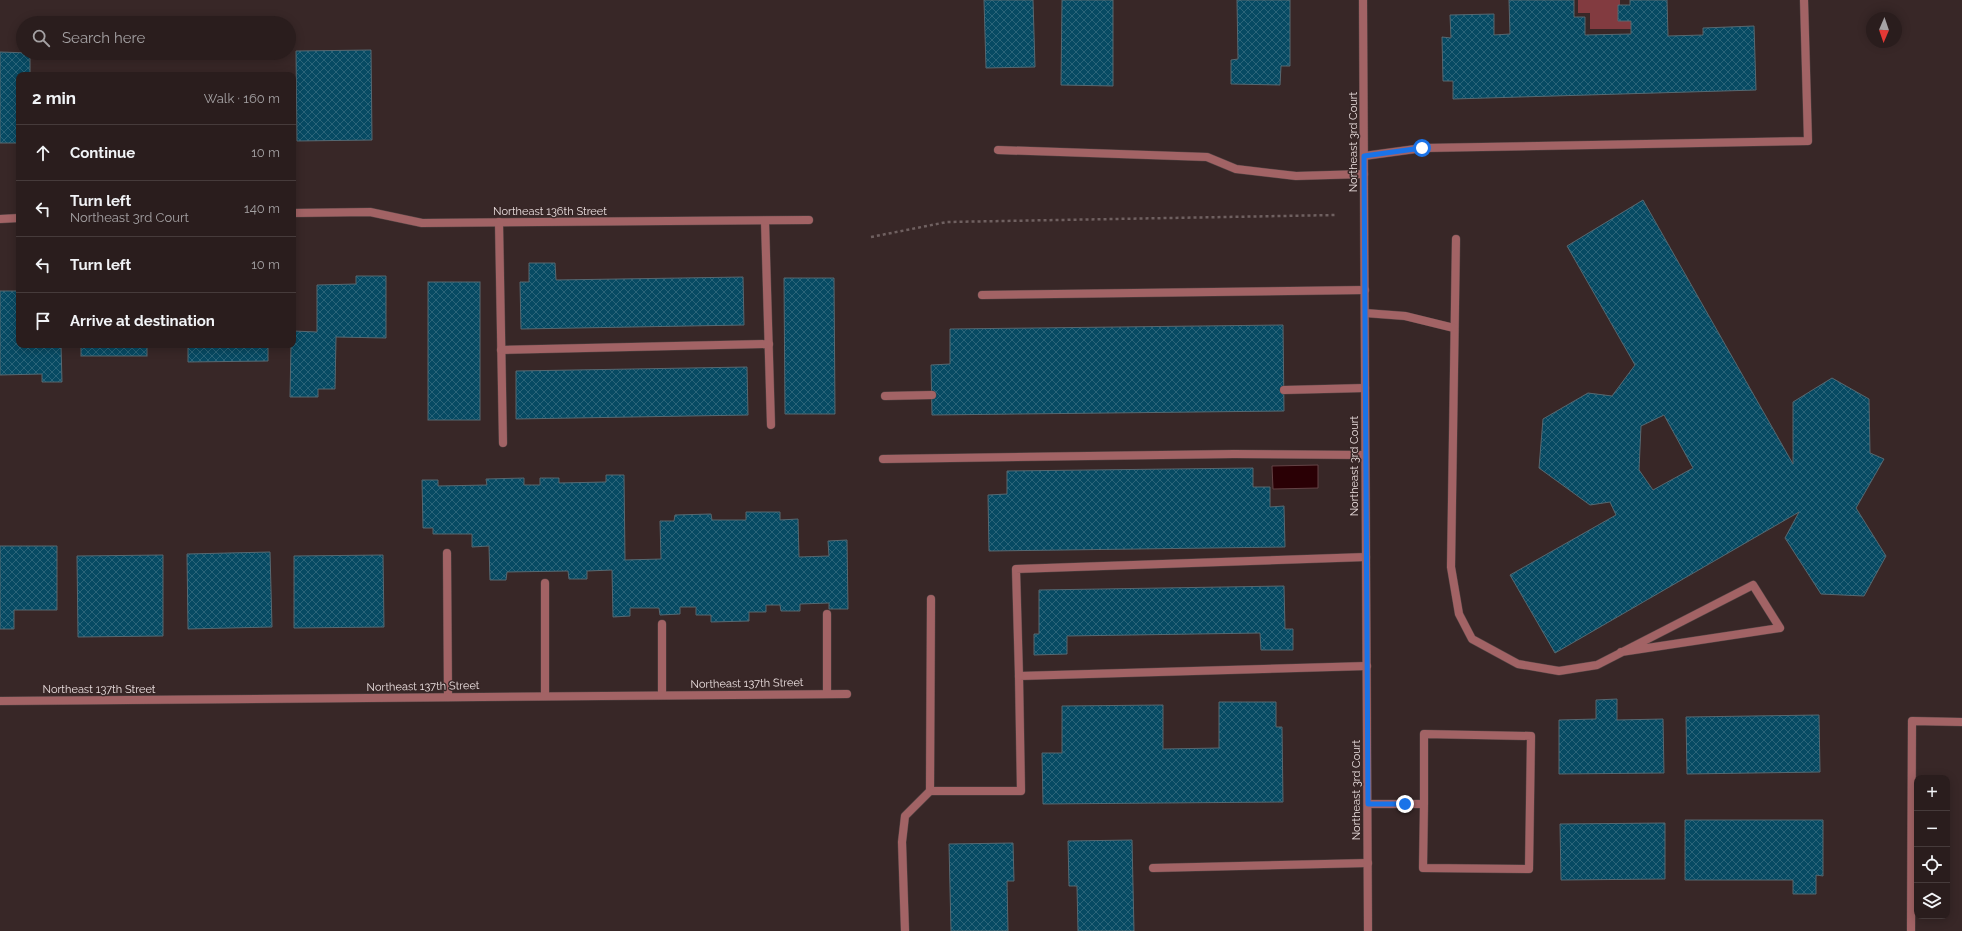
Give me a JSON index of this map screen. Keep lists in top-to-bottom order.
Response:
{
  "streets": {
    "street": ["Northeast 3rd Court", "Northeast 136th Street", "Northeast 137th Street"]
  },
  "north": "bottom",
  "page": {
    "search": "Search here",
    "heading": ["2 min", "Walk · 160 m"],
    "list": [
      ["Continue", "10 m"],
      ["Turn left", "Northeast 3rd Court", "140 m"],
      ["Turn left", "10 m"],
      "Arrive at destination"
    ],
    "map_buttons": ["+", "−"]
  }
}
